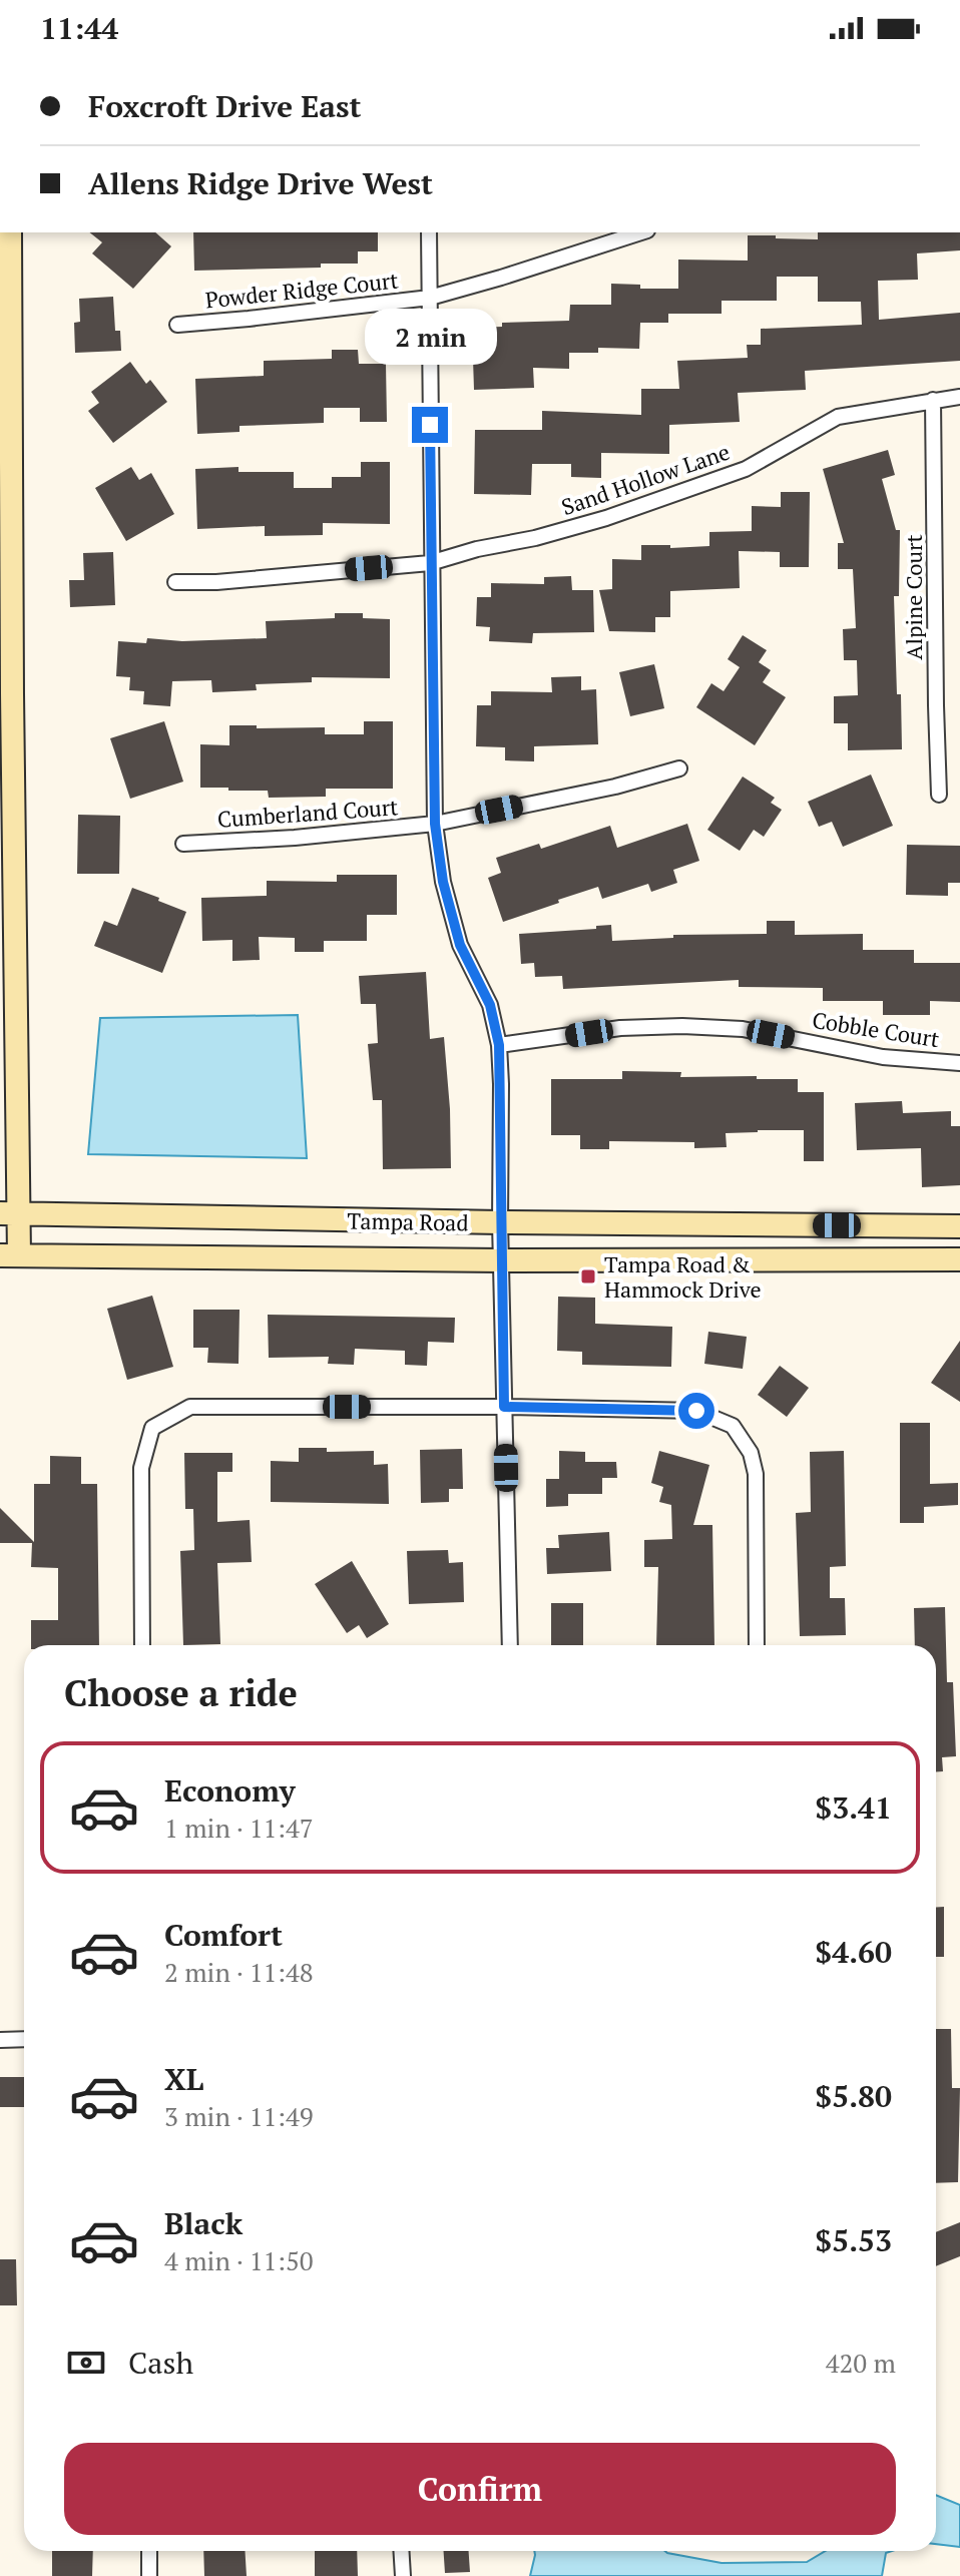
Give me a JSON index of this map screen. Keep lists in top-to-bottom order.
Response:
{
  "streets": {
    "main road": ["Tampa Road"],
    "street": [
      "Powder Ridge Court",
      "Sand Hollow Lane",
      "Alpine Court",
      "Cumberland Court",
      "Cobble Court"
    ]
  },
  "crossings": [
    ["Sand Hollow Lane", "Alpine Court"]
  ],
  "places": {
    "transit": ["Tampa Road & Hammock Drive"]
  },
  "page": {
    "status": "11:44",
    "banner": ["Foxcroft Drive East", "Allens Ridge Drive West"],
    "bubble": "2 min",
    "heading": "Choose a ride",
    "list": [
      {
        "name": "Economy",
        "note": "1 min · 11:47",
        "value": "$3.41"
      },
      {
        "name": "Comfort",
        "note": "2 min · 11:48",
        "value": "$4.60"
      },
      {
        "name": "XL",
        "note": "3 min · 11:49",
        "value": "$5.80"
      },
      {
        "name": "Black",
        "note": "4 min · 11:50",
        "value": "$5.53"
      }
    ],
    "pay": ["Cash", "420 m"],
    "buttons": "Confirm"
  }
}
